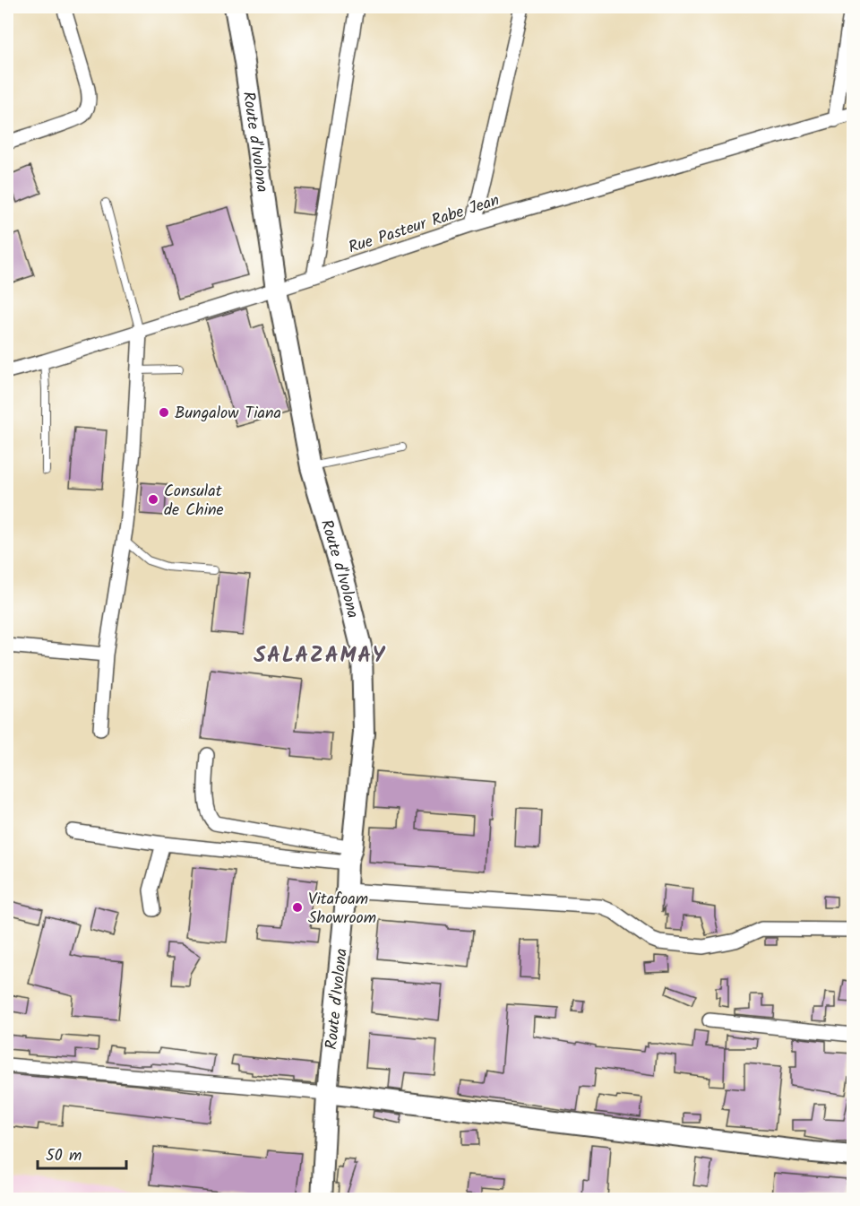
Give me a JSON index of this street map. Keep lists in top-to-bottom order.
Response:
{
  "streets": {
    "main road": ["Route d'Ivolona"],
    "street": ["Rue Pasteur Rabe Jean"]
  },
  "crossings": [
    ["Route d'Ivolona", "Rue Pasteur Rabe Jean"]
  ],
  "districts": ["SALAZAMAY"],
  "places": ["Bungalow Tiana", "Consulat de Chine", "Vitafoam Showroom"],
  "scale_bar": "50 m"
}
